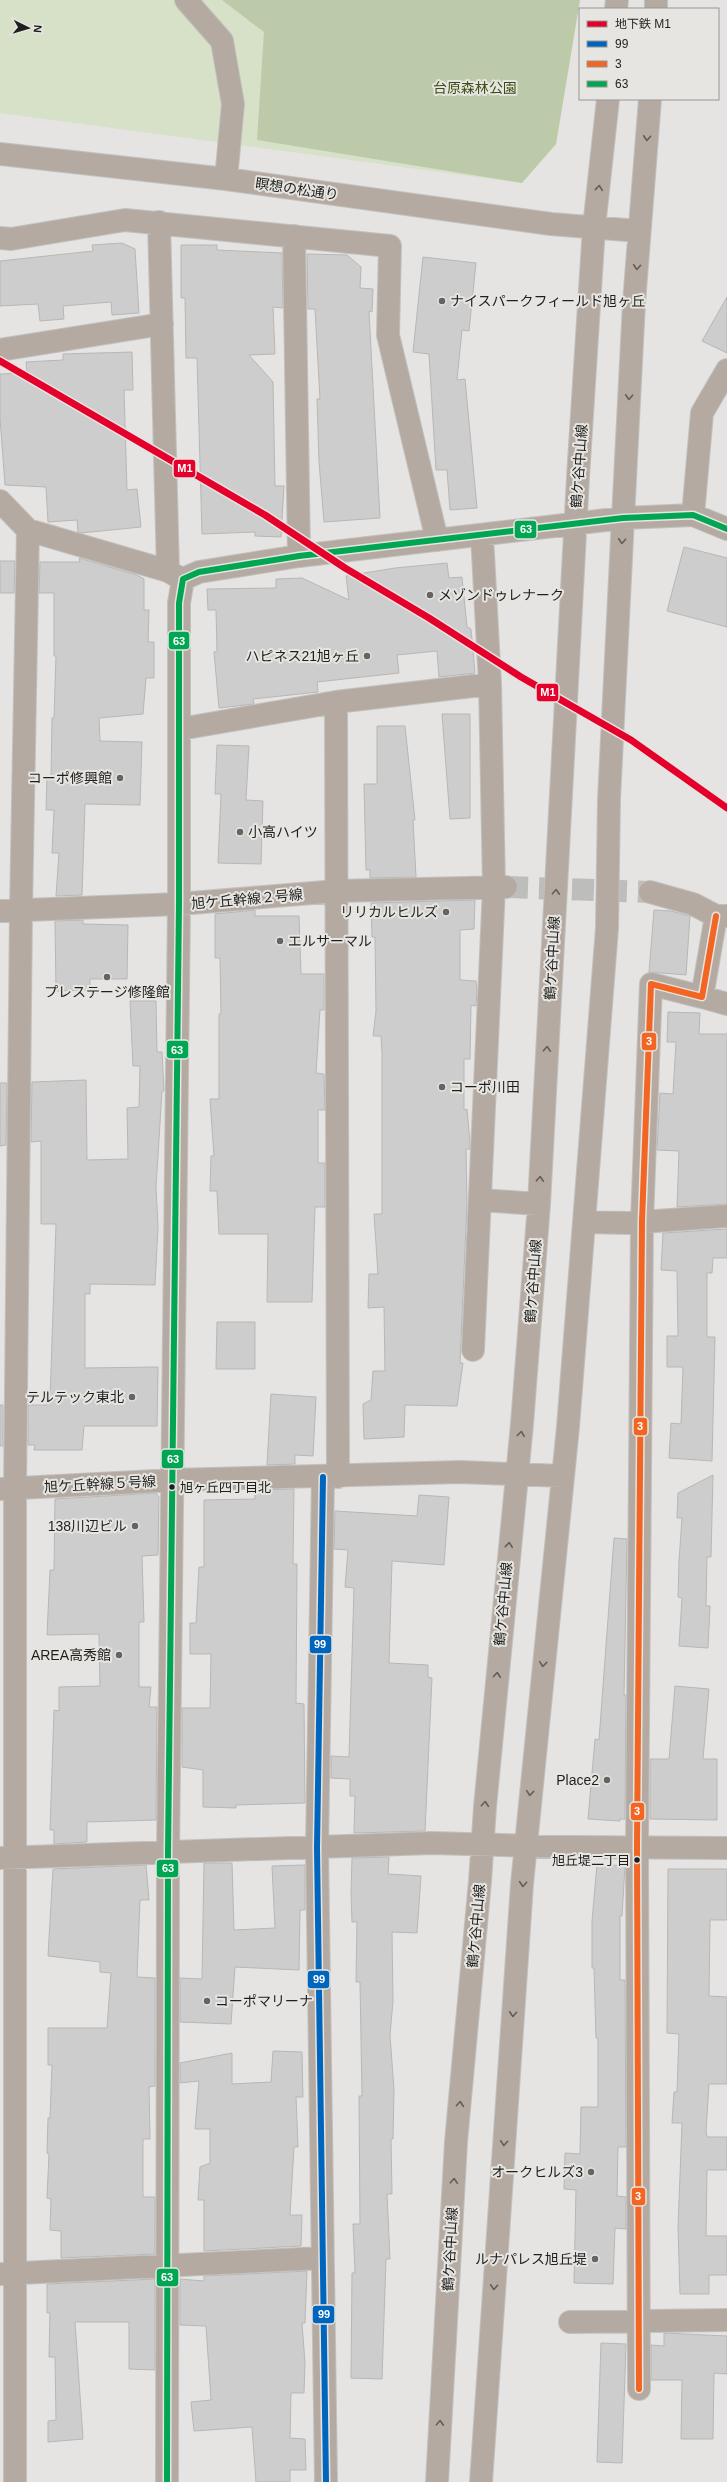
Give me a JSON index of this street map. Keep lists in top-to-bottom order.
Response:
{
  "streets": {
    "street": [
      "瞑想の松通り",
      "鶴ケ谷中山線",
      "旭ケ丘幹線２号線",
      "旭ケ丘幹線５号線"
    ]
  },
  "crossings": [
    ["瞑想の松通り", "鶴ケ谷中山線"],
    ["旭ケ丘幹線２号線", "旭ケ丘幹線５号線"]
  ],
  "parks": ["台原森林公園"],
  "places": [
    "ナイスパークフィールド旭ヶ丘",
    "メゾンドゥレナーク",
    "ハピネス21旭ヶ丘",
    "コーポ修興館",
    "小高ハイツ",
    "リリカルヒルズ",
    "エルサーマル",
    "プレステージ修隆館",
    "コーポ川田",
    "テルテック東北",
    "旭ヶ丘四丁目北",
    "138川辺ビル",
    "AREA高秀館",
    "Place2",
    "旭丘堤二丁目",
    "コーポマリーナ",
    "オークヒルズ3",
    "ルナパレス旭丘堤"
  ],
  "lines": [
    "metro line M1",
    "transit line 63",
    "transit line 3",
    "transit line 99"
  ],
  "legend": [
    "地下鉄 M1",
    "99",
    "3",
    "63"
  ],
  "north": "right"
}
